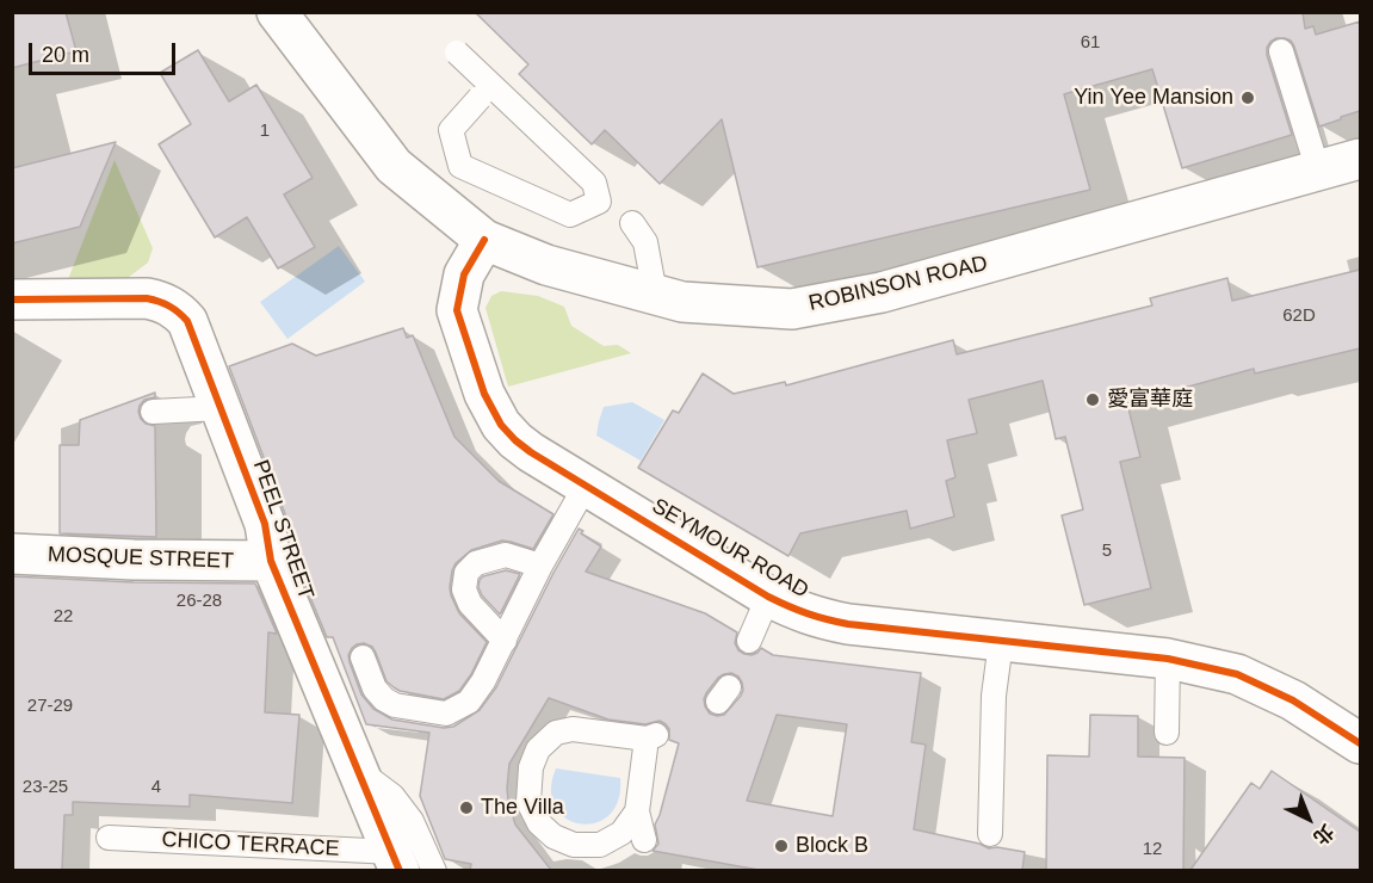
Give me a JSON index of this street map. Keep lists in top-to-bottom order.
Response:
{
  "streets": {
    "street": [
      "ROBINSON ROAD",
      "PEEL STREET",
      "SEYMOUR ROAD",
      "MOSQUE STREET"
    ],
    "lane": ["CHICO TERRACE"]
  },
  "crossings": [
    ["ROBINSON ROAD", "SEYMOUR ROAD"],
    ["PEEL STREET", "MOSQUE STREET"],
    ["PEEL STREET", "CHICO TERRACE"]
  ],
  "places": [
    "Yin Yee Mansion",
    "愛富華庭",
    "The Villa",
    "Block B"
  ],
  "house_numbers": [
    "61",
    "1",
    "62D",
    "5",
    "26-28",
    "22",
    "27-29",
    "23-25",
    "4",
    "12"
  ],
  "scale_bar": "20 m",
  "north": "bottom right"
}
